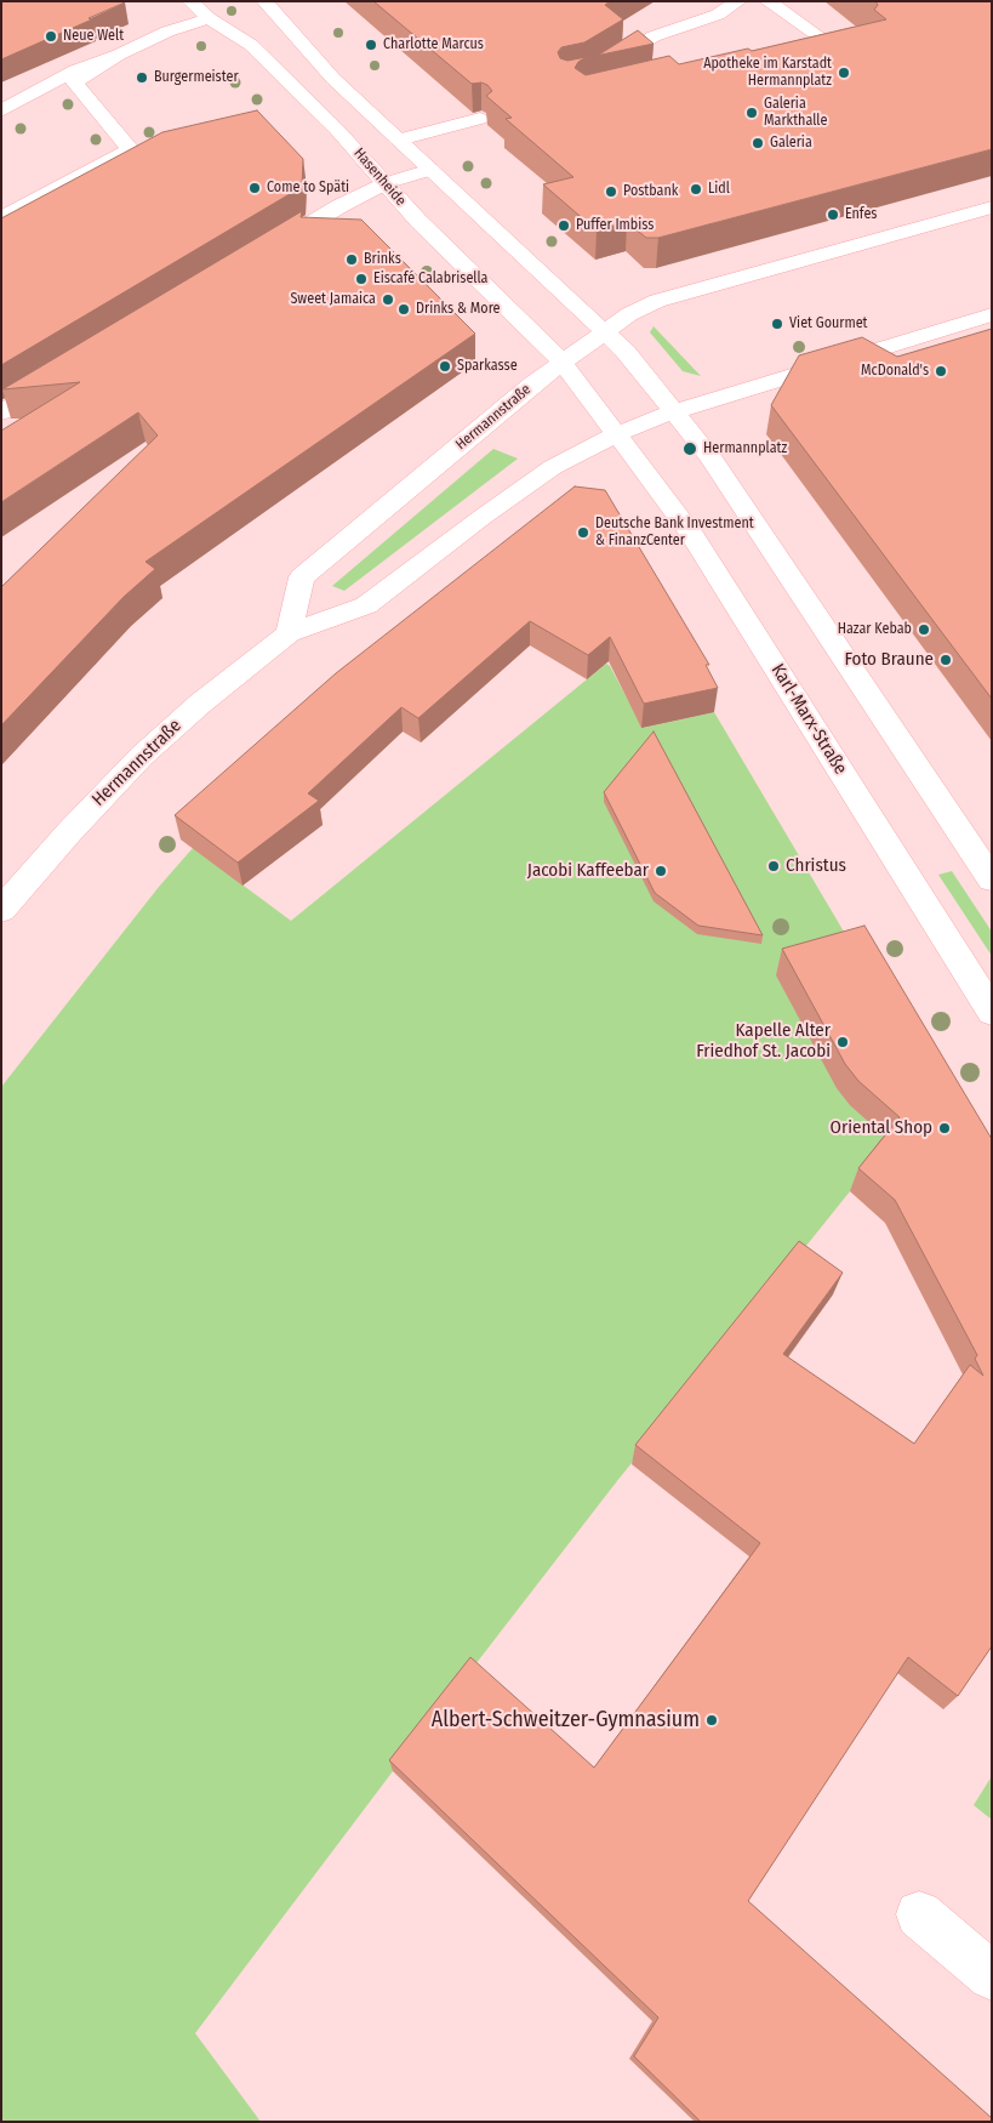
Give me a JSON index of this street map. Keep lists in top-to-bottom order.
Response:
{
  "streets": {
    "main road": ["Hasenheide", "Hermannstraße", "Karl-Marx-Straße"]
  },
  "crossings": [
    ["Hasenheide", "Hermannstraße"],
    ["Hermannstraße", "Karl-Marx-Straße"]
  ],
  "places": [
    "Neue Welt",
    "Charlotte Marcus",
    "Apotheke im Karstadt Hermannplatz",
    "Burgermeister",
    "Galeria Markthalle",
    "Galeria",
    "Come to Späti",
    "Lidl",
    "Postbank",
    "Enfes",
    "Puffer Imbiss",
    "Brinks",
    "Eiscafé Calabrisella",
    "Sweet Jamaica",
    "Drinks & More",
    "Viet Gourmet",
    "Sparkasse",
    "McDonald's",
    "Hermannplatz",
    "Deutsche Bank Investment & FinanzCenter",
    "Hazar Kebab",
    "Foto Braune",
    "Christus",
    "Jacobi Kaffeebar",
    "Kapelle Alter Friedhof St. Jacobi",
    "Oriental Shop",
    "Albert-Schweitzer-Gymnasium"
  ]
}
